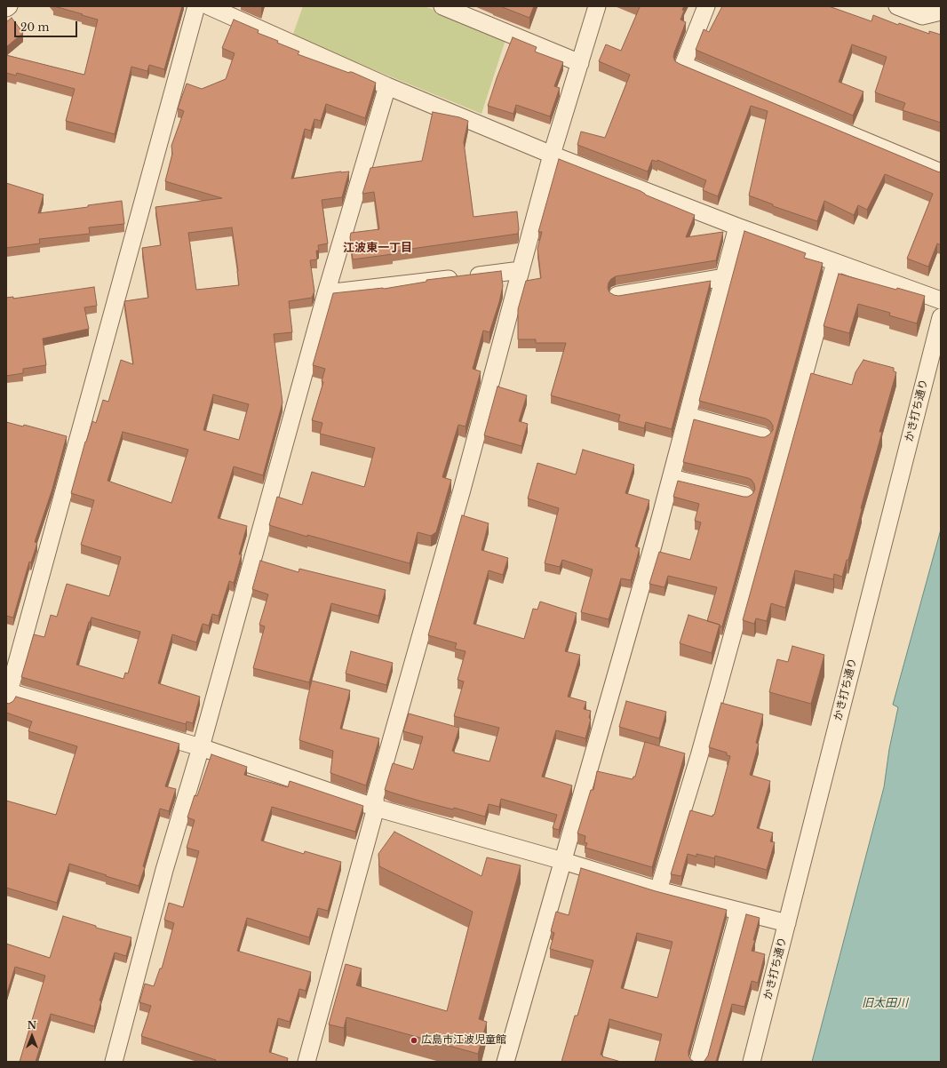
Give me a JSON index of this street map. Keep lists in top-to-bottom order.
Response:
{
  "streets": {
    "street": ["かき打ち通り"]
  },
  "districts": ["江波東一丁目"],
  "water": ["旧太田川"],
  "places": ["広島市江波児童館"],
  "scale_bar": "20 m",
  "north": "top"
}
